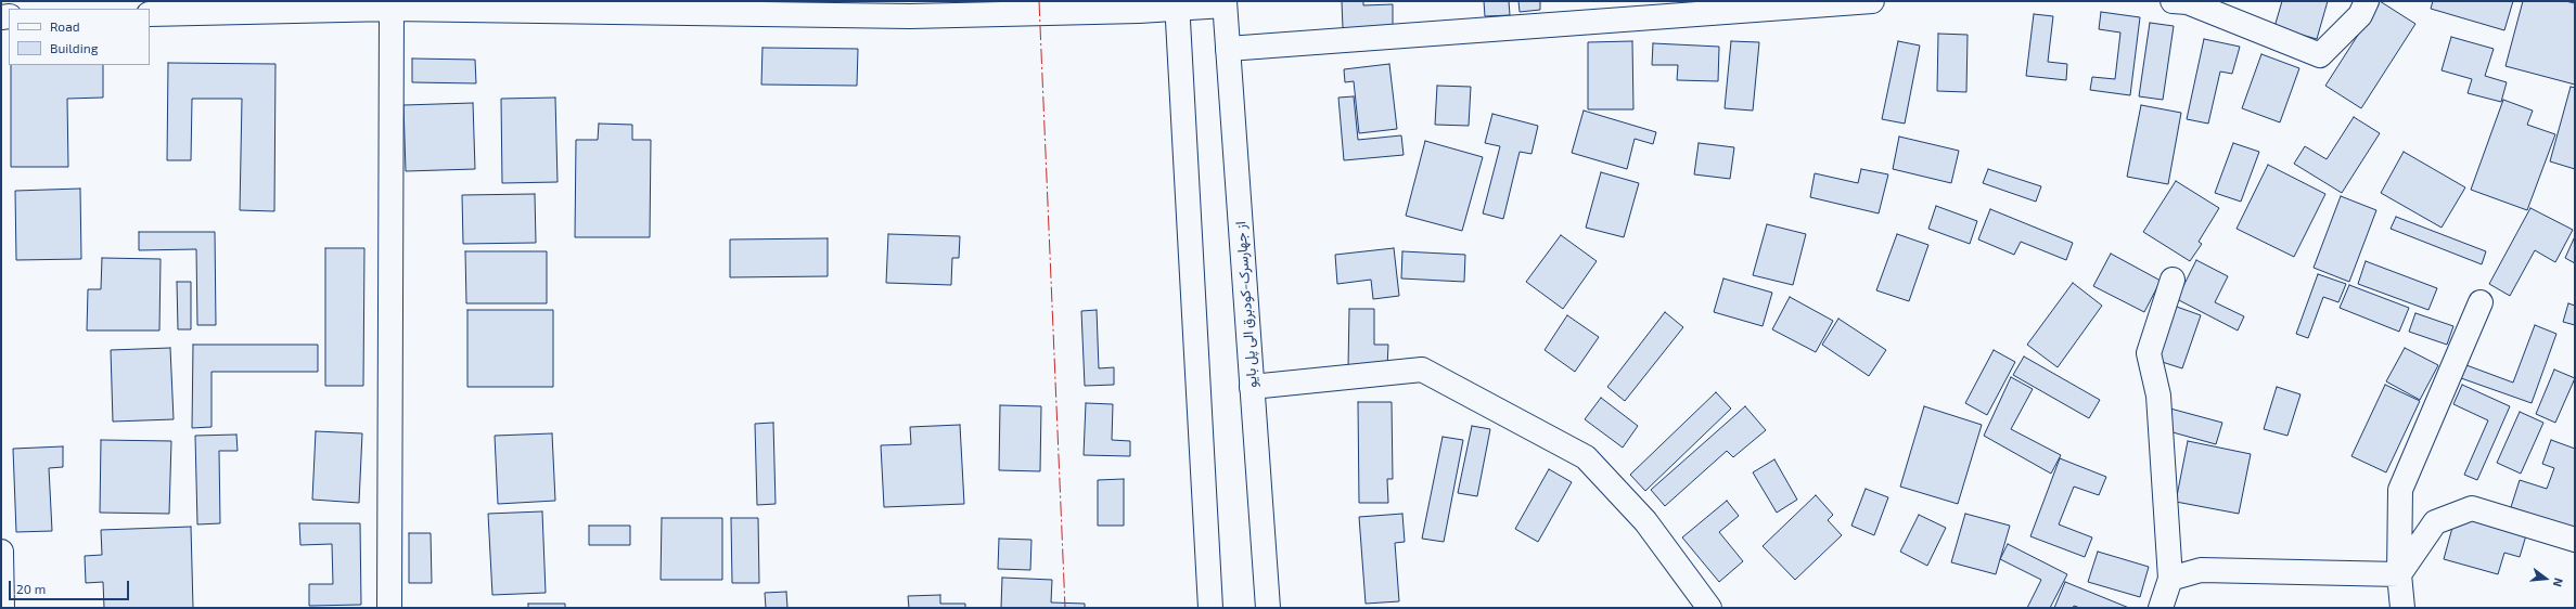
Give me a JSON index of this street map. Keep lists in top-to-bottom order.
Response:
{
  "streets": {
    "street": ["از جهارسرک-کودبرق الی پل بایو"]
  },
  "legend": ["Road", "Building"],
  "scale_bar": "20 m",
  "north": "right"
}
